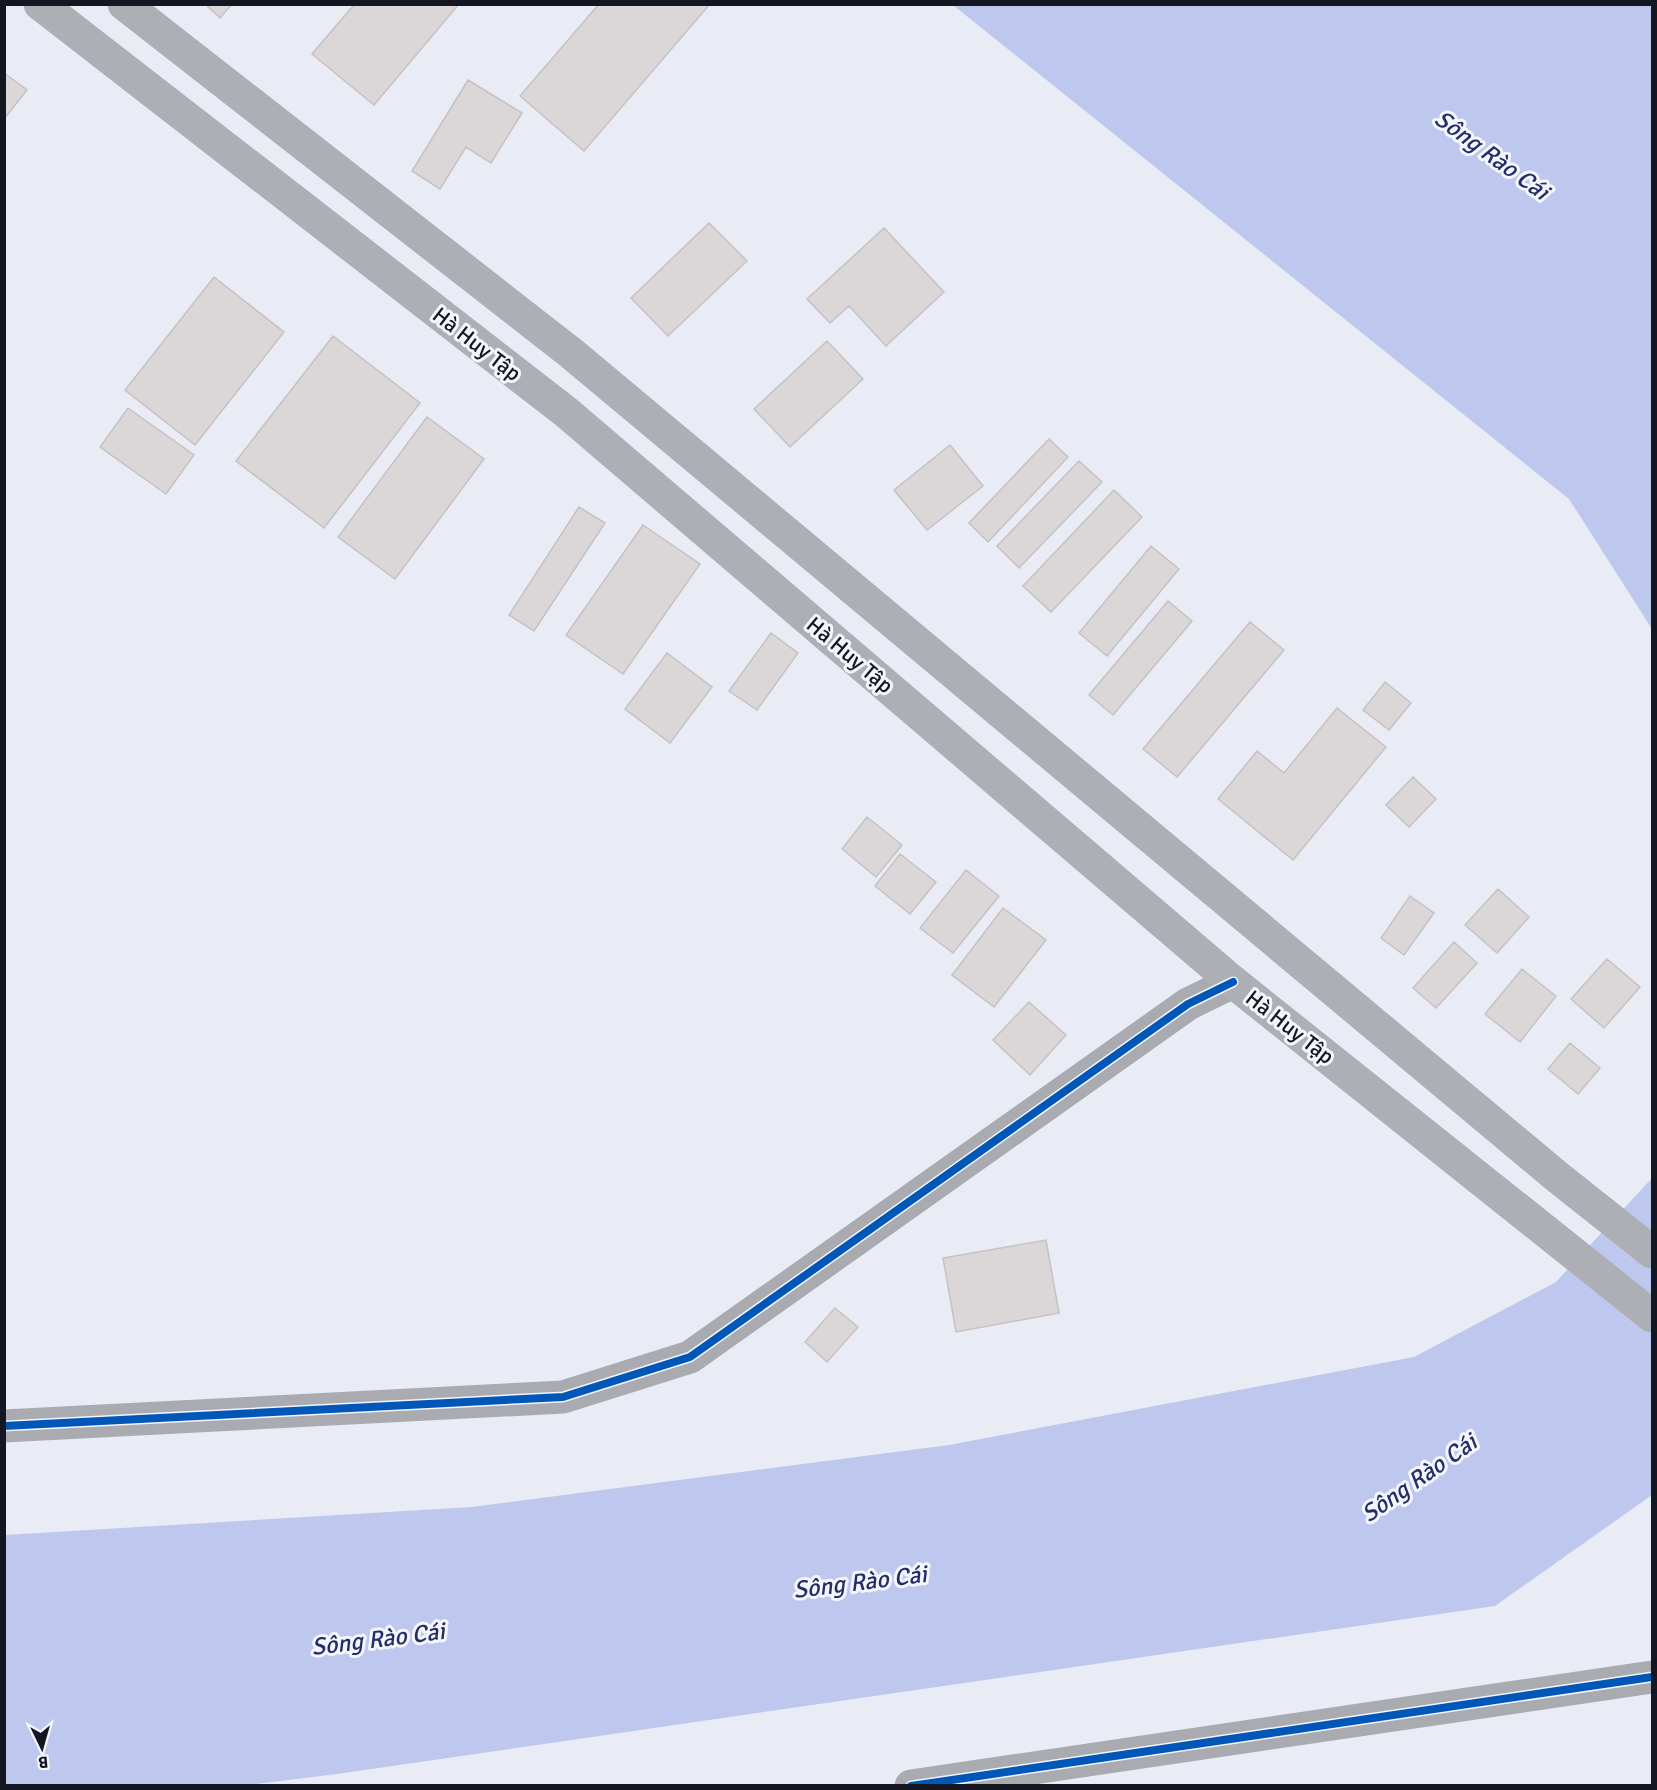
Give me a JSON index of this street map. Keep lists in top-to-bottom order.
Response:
{
  "streets": {
    "main road": ["Hà Huy Tập"]
  },
  "water": ["Sông Rào Cái"],
  "north": "bottom"
}
